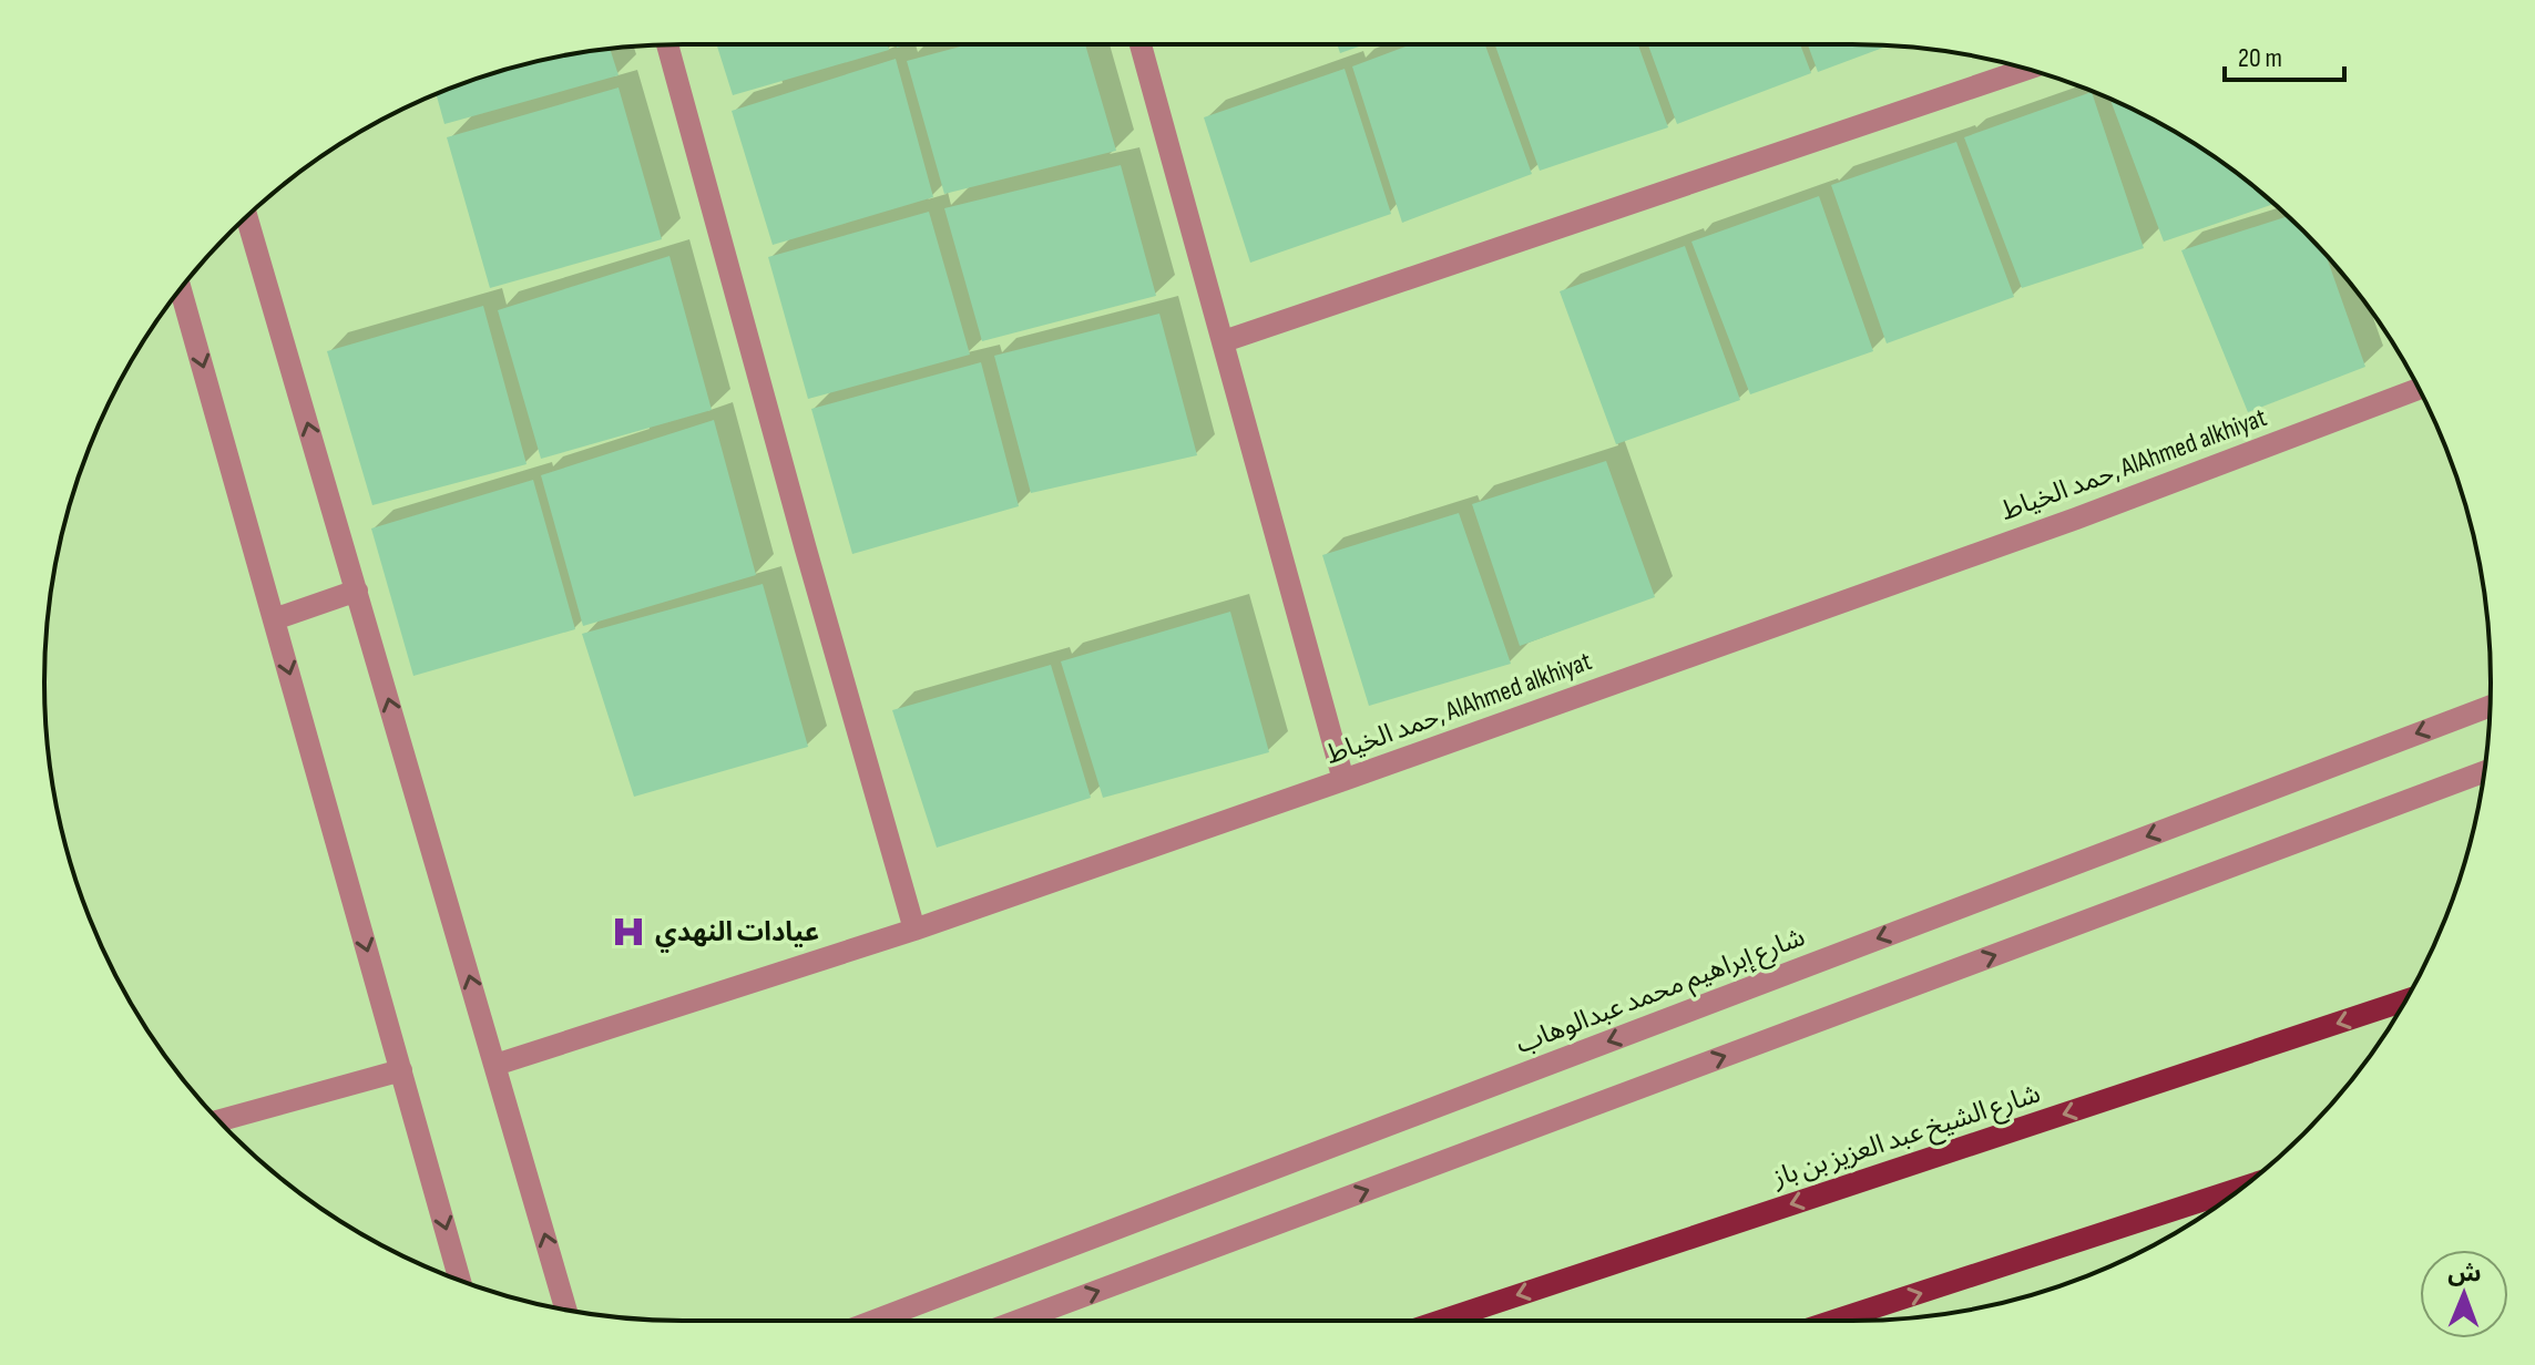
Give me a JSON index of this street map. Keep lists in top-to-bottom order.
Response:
{
  "streets": {
    "main road": ["شارع الشيخ عبد العزيز بن باز"],
    "street": ["حمد الخياط, AlAhmed alkhiyat", "شارع إبراهيم محمد عبدالوهاب"]
  },
  "places": {
    "hospital": ["عيادات النهدي"]
  },
  "scale_bar": "20 m",
  "north": "top"
}
